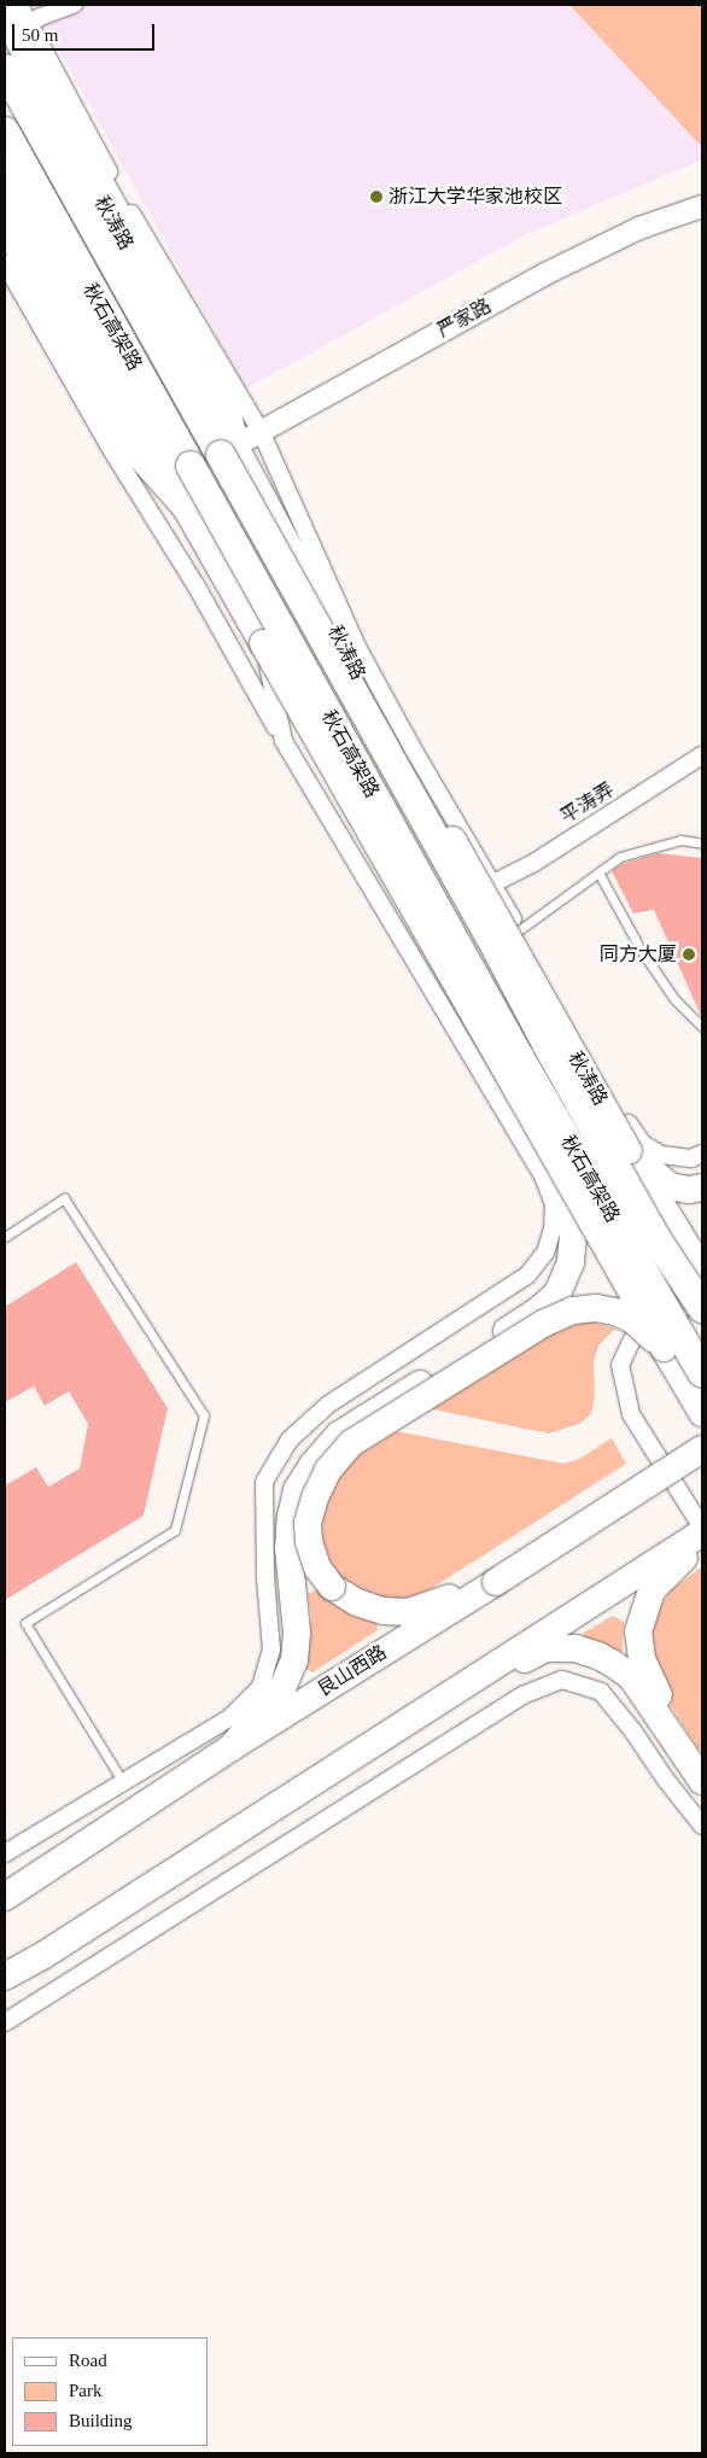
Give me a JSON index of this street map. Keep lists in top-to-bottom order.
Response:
{
  "streets": {
    "highway": ["秋石高架路"],
    "main road": ["秋涛路", "艮山西路"],
    "street": ["严家路", "平涛弄"]
  },
  "crossings": [
    ["秋涛路", "严家路"]
  ],
  "places": ["浙江大学华家池校区", "同方大厦"],
  "legend": ["Road", "Park", "Building"],
  "scale_bar": "50 m"
}
